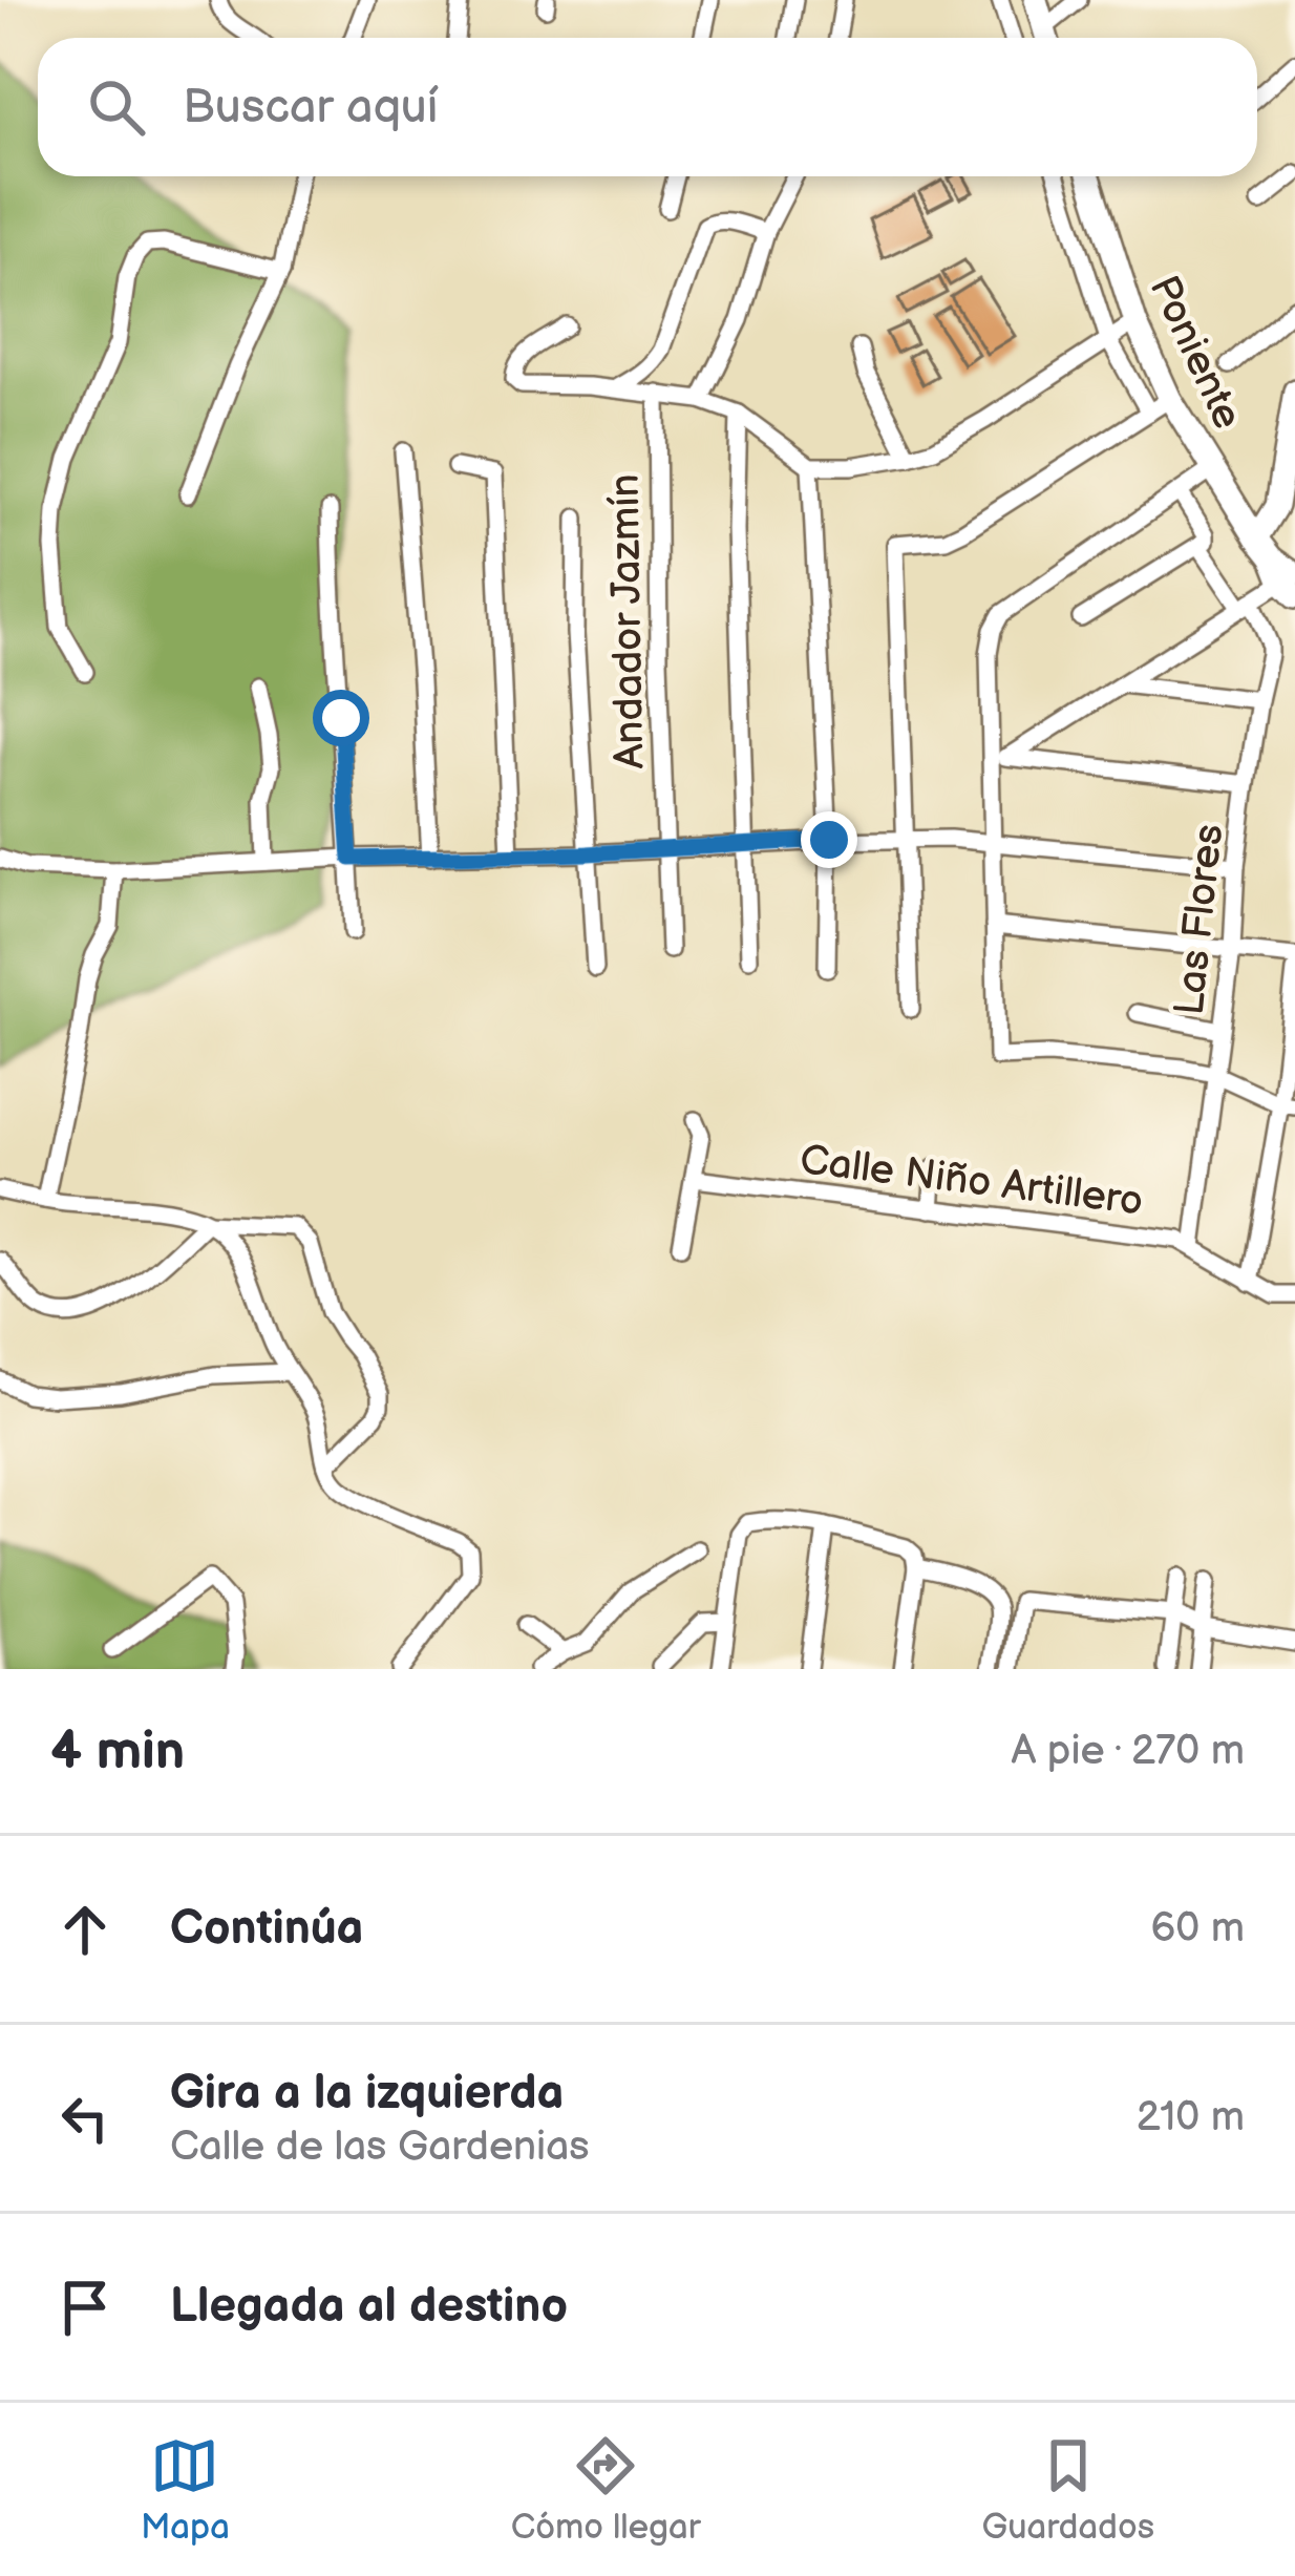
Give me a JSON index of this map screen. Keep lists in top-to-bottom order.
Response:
{
  "streets": {
    "street": [
      "Poniente",
      "Andador Jazmín",
      "Las Flores",
      "Calle Niño Artillero"
    ]
  },
  "crossings": [
    ["Las Flores", "Calle Niño Artillero"]
  ],
  "page": {
    "search": "Buscar aquí",
    "heading": ["4 min", "A pie · 270 m"],
    "list": [
      ["Continúa", "60 m"],
      ["Gira a la izquierda", "Calle de las Gardenias", "210 m"],
      "Llegada al destino"
    ],
    "nav": ["Mapa", "Cómo llegar", "Guardados"]
  }
}
